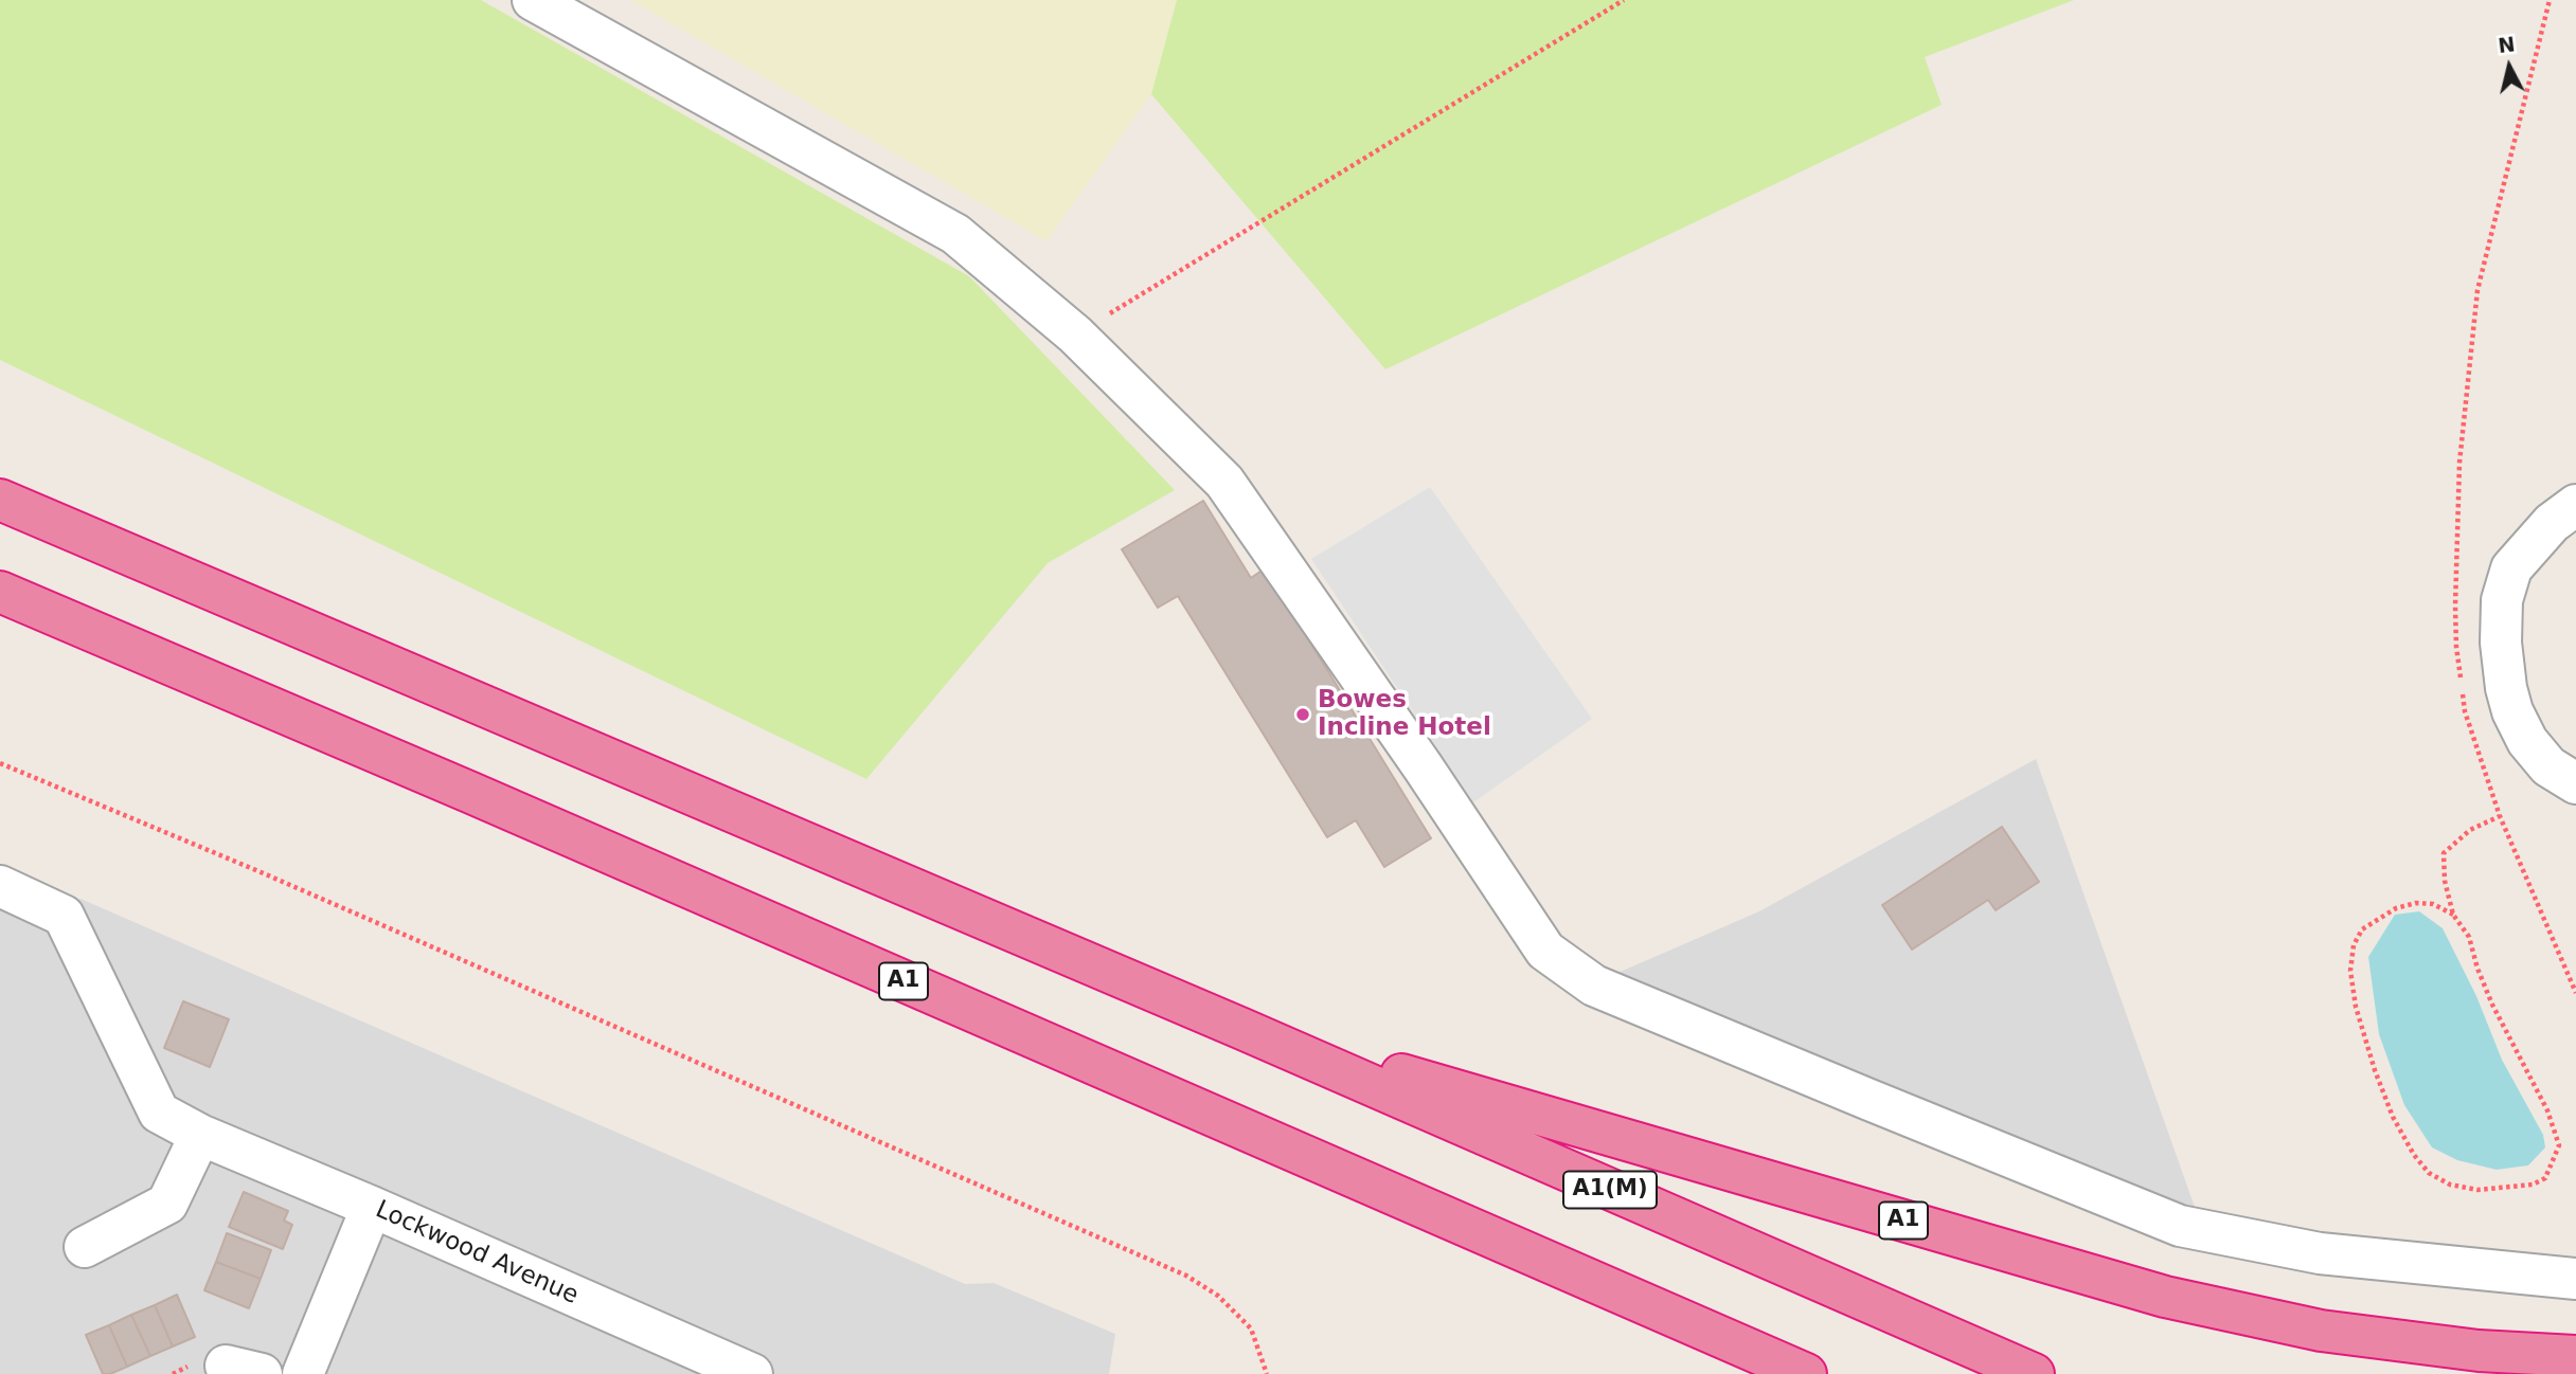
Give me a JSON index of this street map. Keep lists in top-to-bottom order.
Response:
{
  "streets": {
    "highway": ["A1", "A1(M)"],
    "street": ["Lockwood Avenue"]
  },
  "crossings": [
    ["A1", "A1(M)"]
  ],
  "places": ["Bowes Incline Hotel"],
  "north": "top"
}
